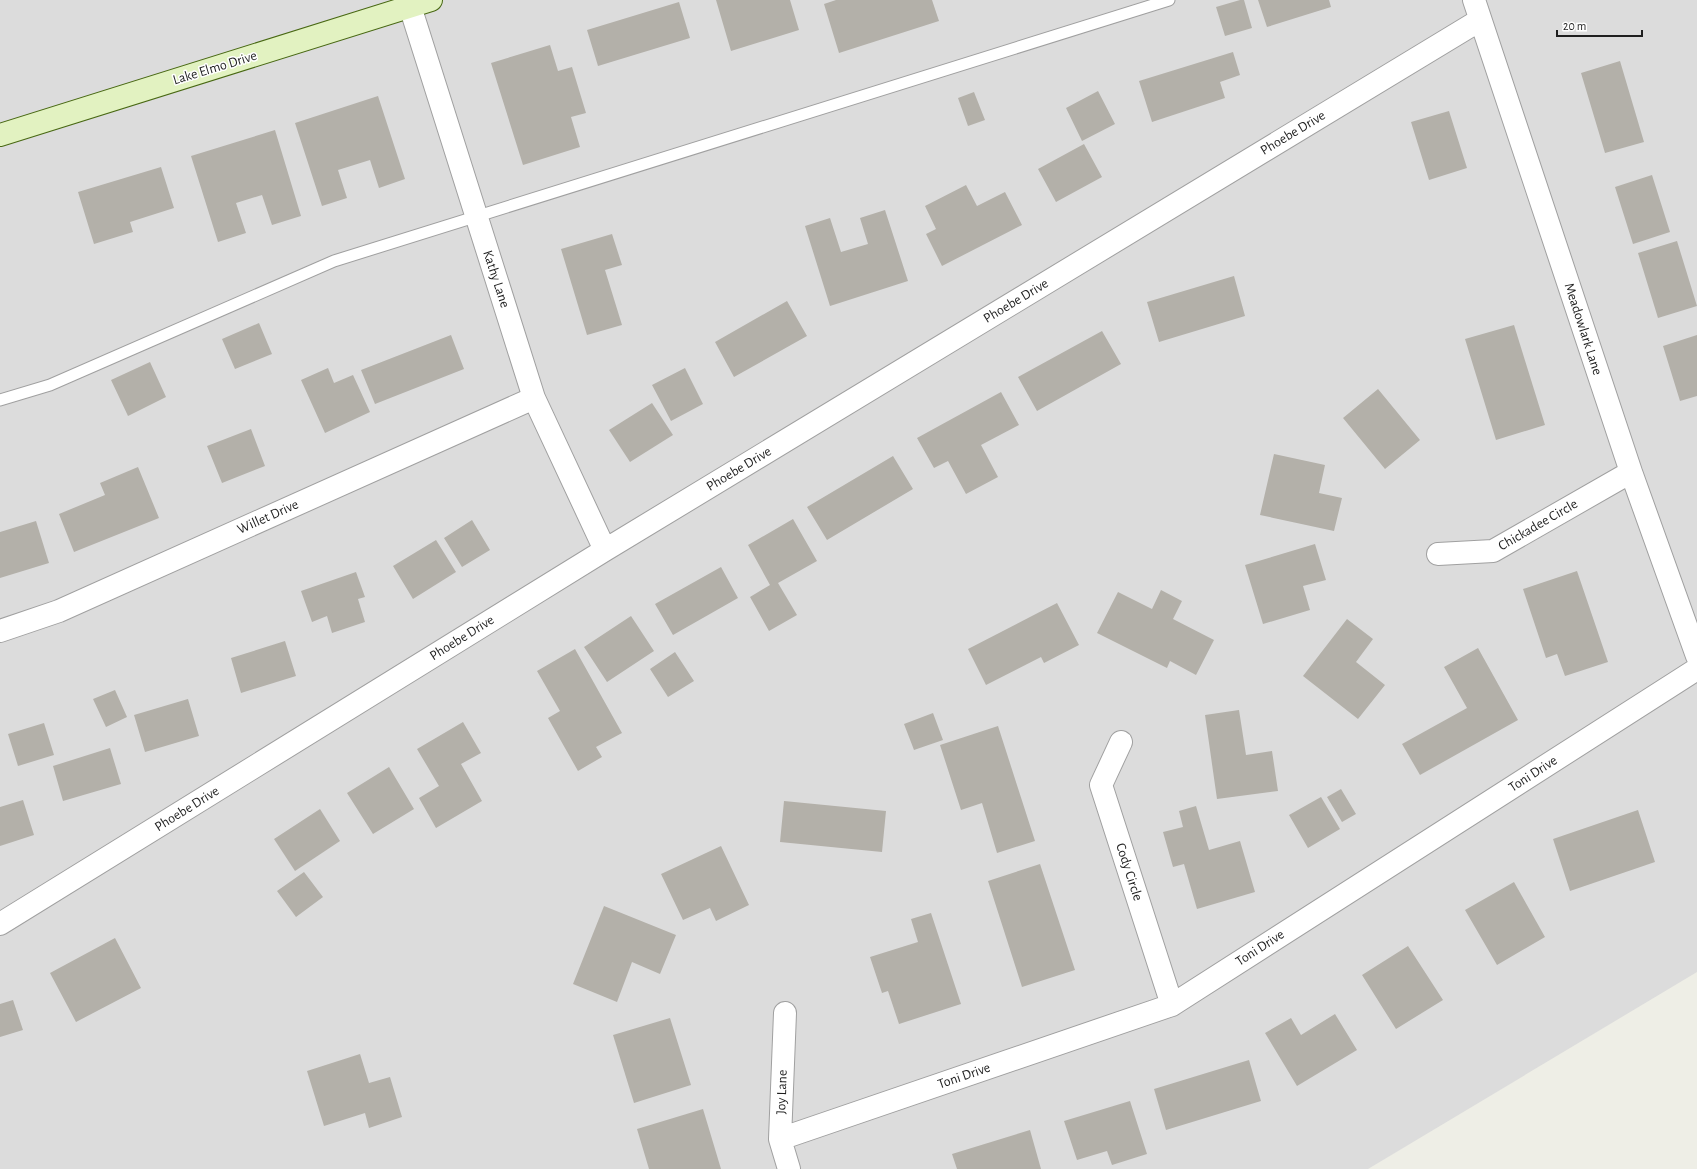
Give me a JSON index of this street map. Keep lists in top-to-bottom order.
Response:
{
  "streets": {
    "street": [
      "Lake Elmo Drive",
      "Phoebe Drive",
      "Kathy Lane",
      "Meadowlark Lane",
      "Willet Drive",
      "Chickadee Circle",
      "Toni Drive",
      "Cody Circle",
      "Joy Lane"
    ]
  },
  "crossings": [
    ["Lake Elmo Drive", "Kathy Lane"],
    ["Phoebe Drive", "Kathy Lane"],
    ["Phoebe Drive", "Meadowlark Lane"],
    ["Kathy Lane", "Willet Drive"],
    ["Meadowlark Lane", "Chickadee Circle"],
    ["Toni Drive", "Cody Circle"],
    ["Toni Drive", "Joy Lane"]
  ],
  "scale_bar": "20 m"
}
